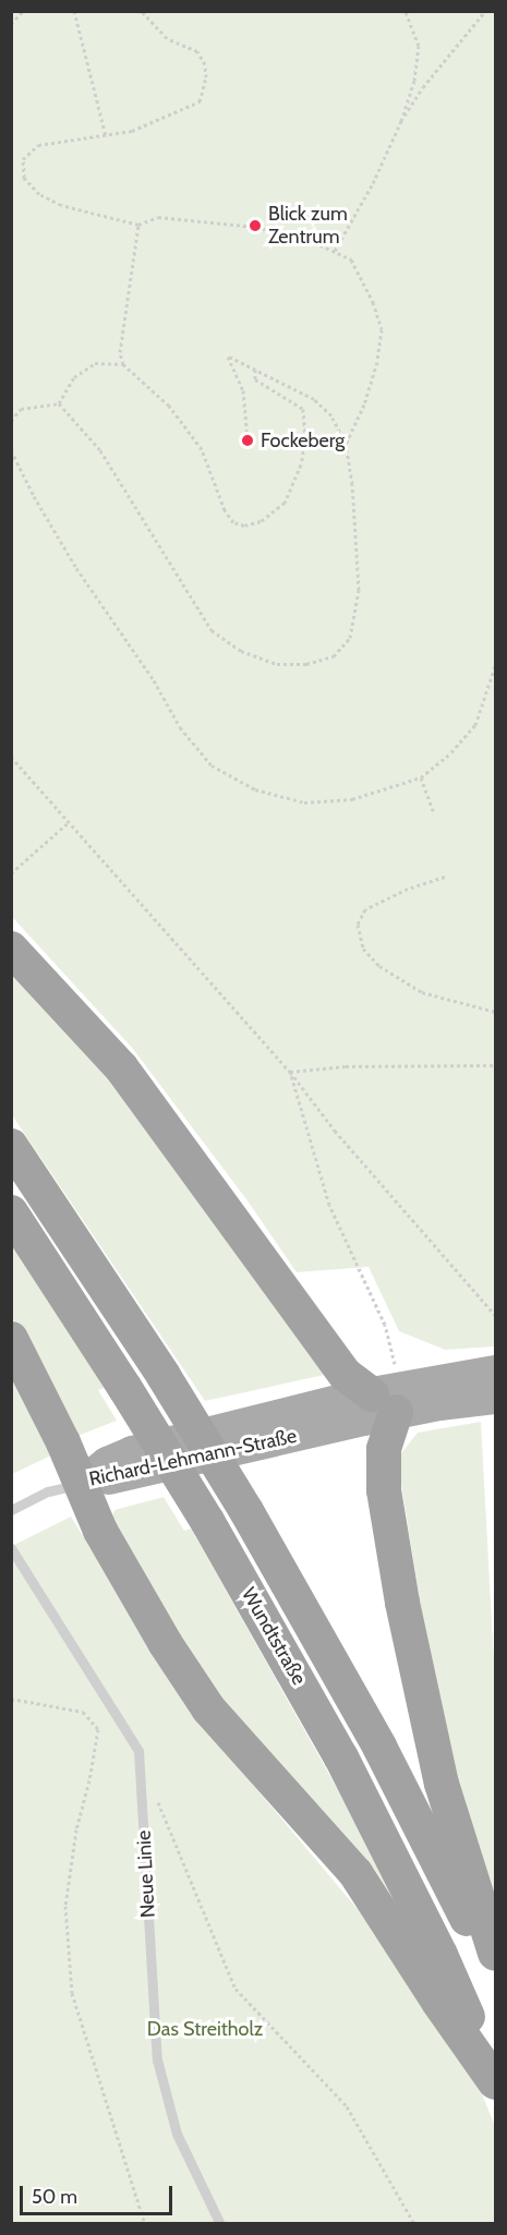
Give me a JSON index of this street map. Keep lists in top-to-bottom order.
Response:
{
  "streets": {
    "highway": ["Wundtstraße"],
    "main road": ["Richard-Lehmann-Straße"],
    "lane": ["Neue Linie"]
  },
  "parks": ["Das Streitholz"],
  "places": ["Blick zum Zentrum", "Fockeberg"],
  "scale_bar": "50 m"
}
